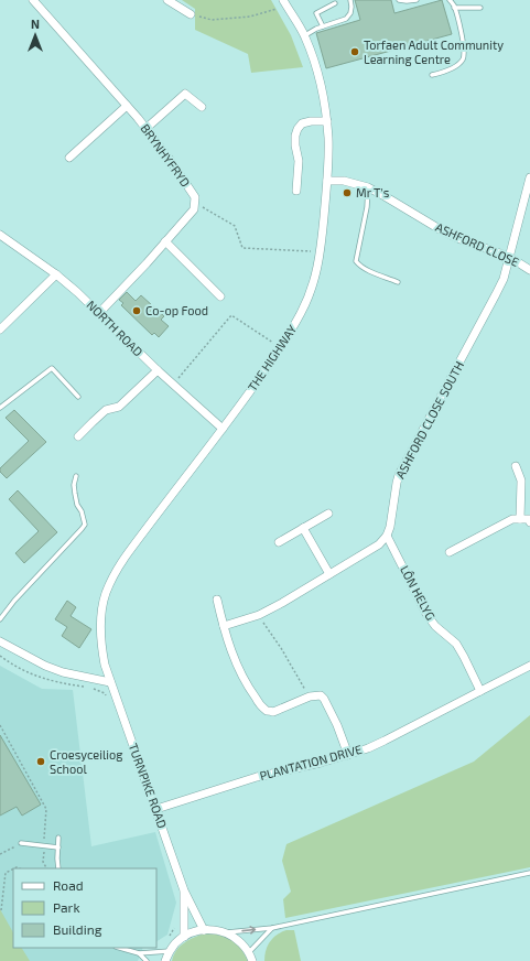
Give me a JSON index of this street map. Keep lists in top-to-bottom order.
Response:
{
  "streets": {
    "street": [
      "BRYNHYFRYD",
      "ASHFORD CLOSE",
      "NORTH ROAD",
      "THE HIGHWAY",
      "ASHFORD CLOSE SOUTH",
      "LÔN HELYG",
      "PLANTATION DRIVE",
      "TURNPIKE ROAD"
    ]
  },
  "crossings": [
    ["ASHFORD CLOSE", "THE HIGHWAY"],
    ["ASHFORD CLOSE", "ASHFORD CLOSE SOUTH"],
    ["NORTH ROAD", "THE HIGHWAY"],
    ["THE HIGHWAY", "TURNPIKE ROAD"],
    ["ASHFORD CLOSE SOUTH", "LÔN HELYG"],
    ["LÔN HELYG", "PLANTATION DRIVE"],
    ["PLANTATION DRIVE", "TURNPIKE ROAD"]
  ],
  "places": [
    "Torfaen Adult Community Learning Centre",
    "Mr T's",
    "Co-op Food",
    "Croesyceiliog School"
  ],
  "legend": ["Road", "Park", "Building"],
  "north": "top"
}
